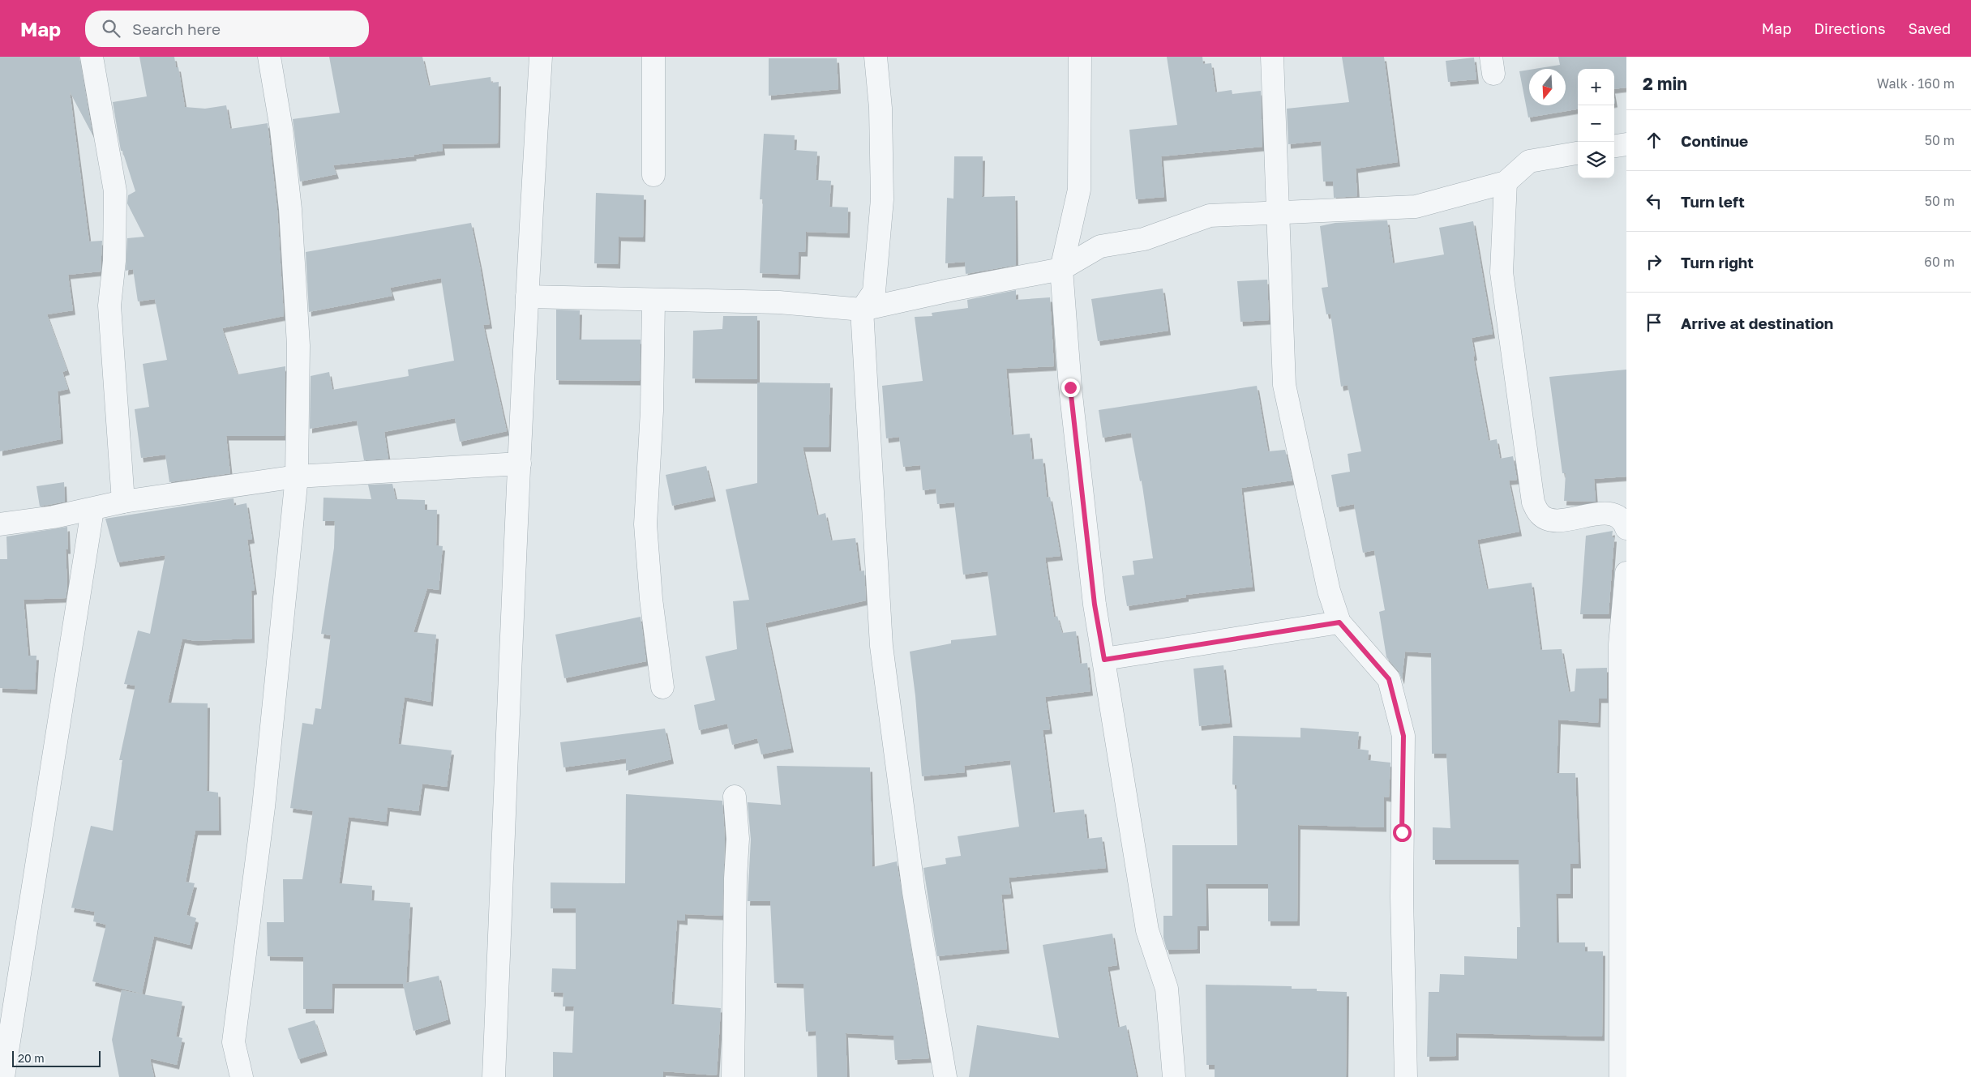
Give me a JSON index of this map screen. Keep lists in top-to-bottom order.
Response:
{
  "scale_bar": "20 m",
  "north": "bottom",
  "page": {
    "header": "Map",
    "search": "Search here",
    "nav": ["Map", "Directions", "Saved"],
    "heading": ["2 min", "Walk · 160 m"],
    "map_buttons": ["+", "−"],
    "list": [
      ["Continue", "50 m"],
      ["Turn left", "50 m"],
      ["Turn right", "60 m"],
      "Arrive at destination"
    ],
    "scale": "20 m"
  }
}
